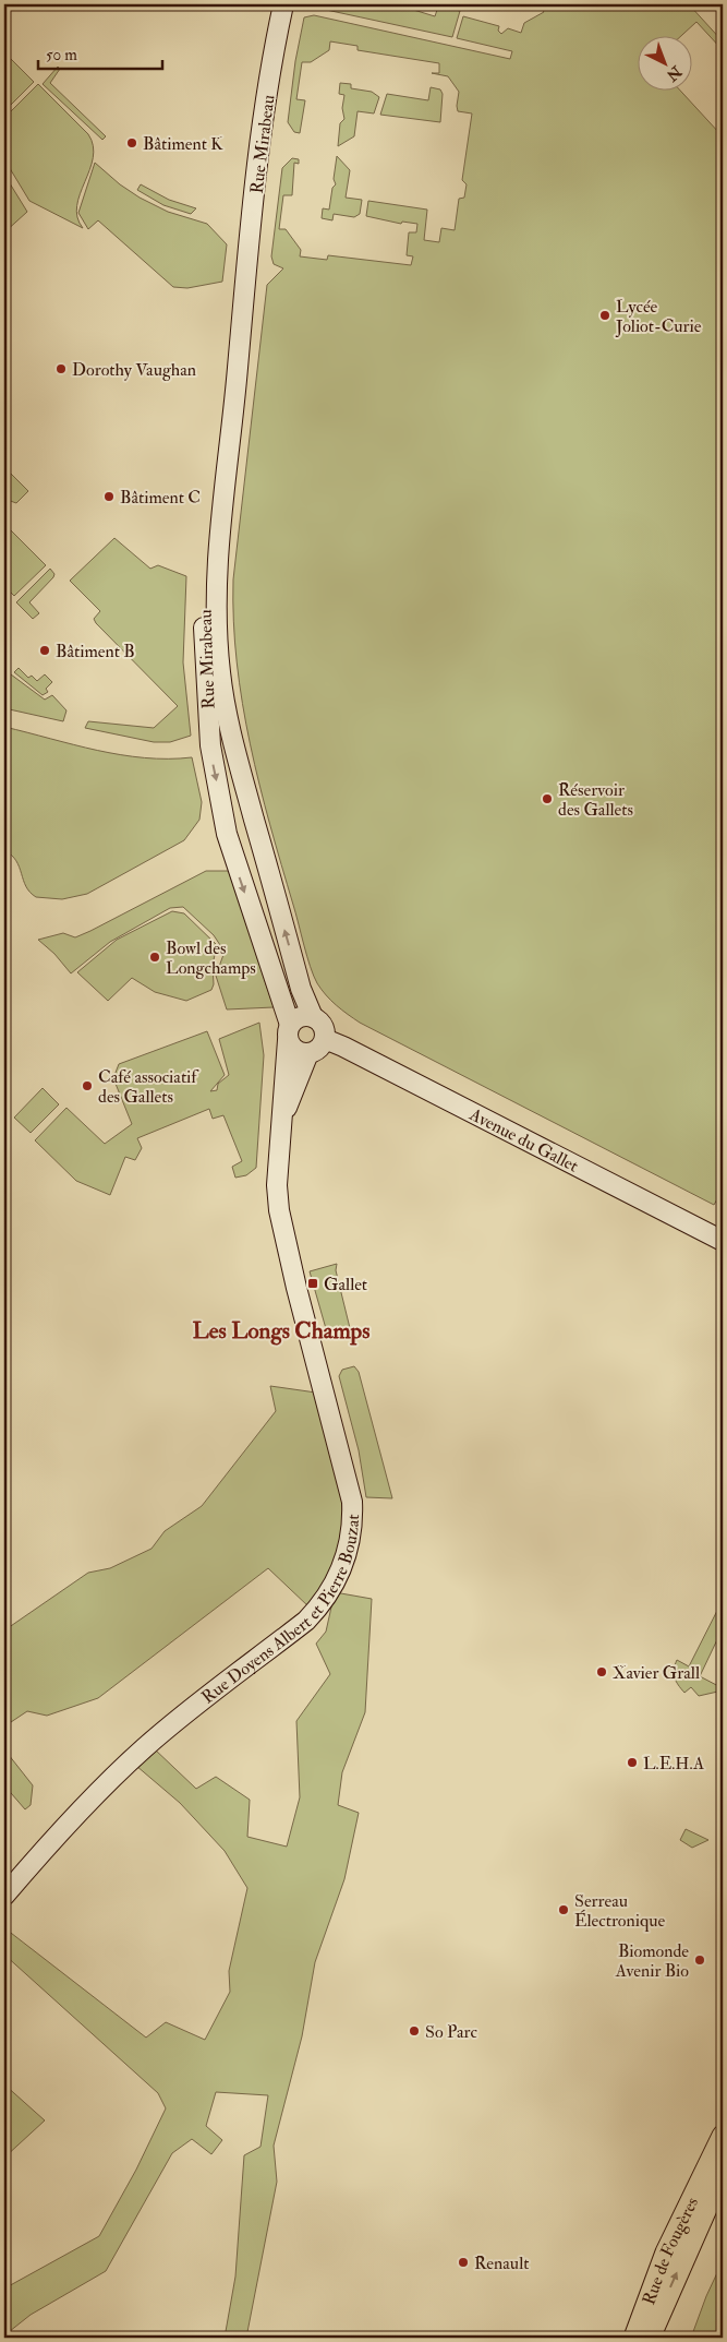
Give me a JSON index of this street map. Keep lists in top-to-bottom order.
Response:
{
  "streets": {
    "main road": ["Rue de Fougères"],
    "street": ["Rue Mirabeau", "Avenue du Gallet", "Rue Doyens Albert et Pierre Bouzat"]
  },
  "crossings": [
    ["Rue Mirabeau", "Avenue du Gallet"],
    ["Rue Mirabeau", "Rue Doyens Albert et Pierre Bouzat"],
    ["Avenue du Gallet", "Rue Doyens Albert et Pierre Bouzat"]
  ],
  "districts": ["Les Longs Champs"],
  "places": {
    "other": [
      "Bâtiment K",
      "Lycée Joliot-Curie",
      "Dorothy Vaughan",
      "Bâtiment C",
      "Bâtiment B",
      "Réservoir des Gallets",
      "Bowl des Longchamps",
      "Café associatif des Gallets",
      "Xavier Grall",
      "L.E.H.A",
      "Serreau Électronique",
      "Biomonde Avenir Bio",
      "So Parc",
      "Renault"
    ],
    "transit": ["Gallet"]
  },
  "scale_bar": "50 m",
  "north": "bottom right"
}
